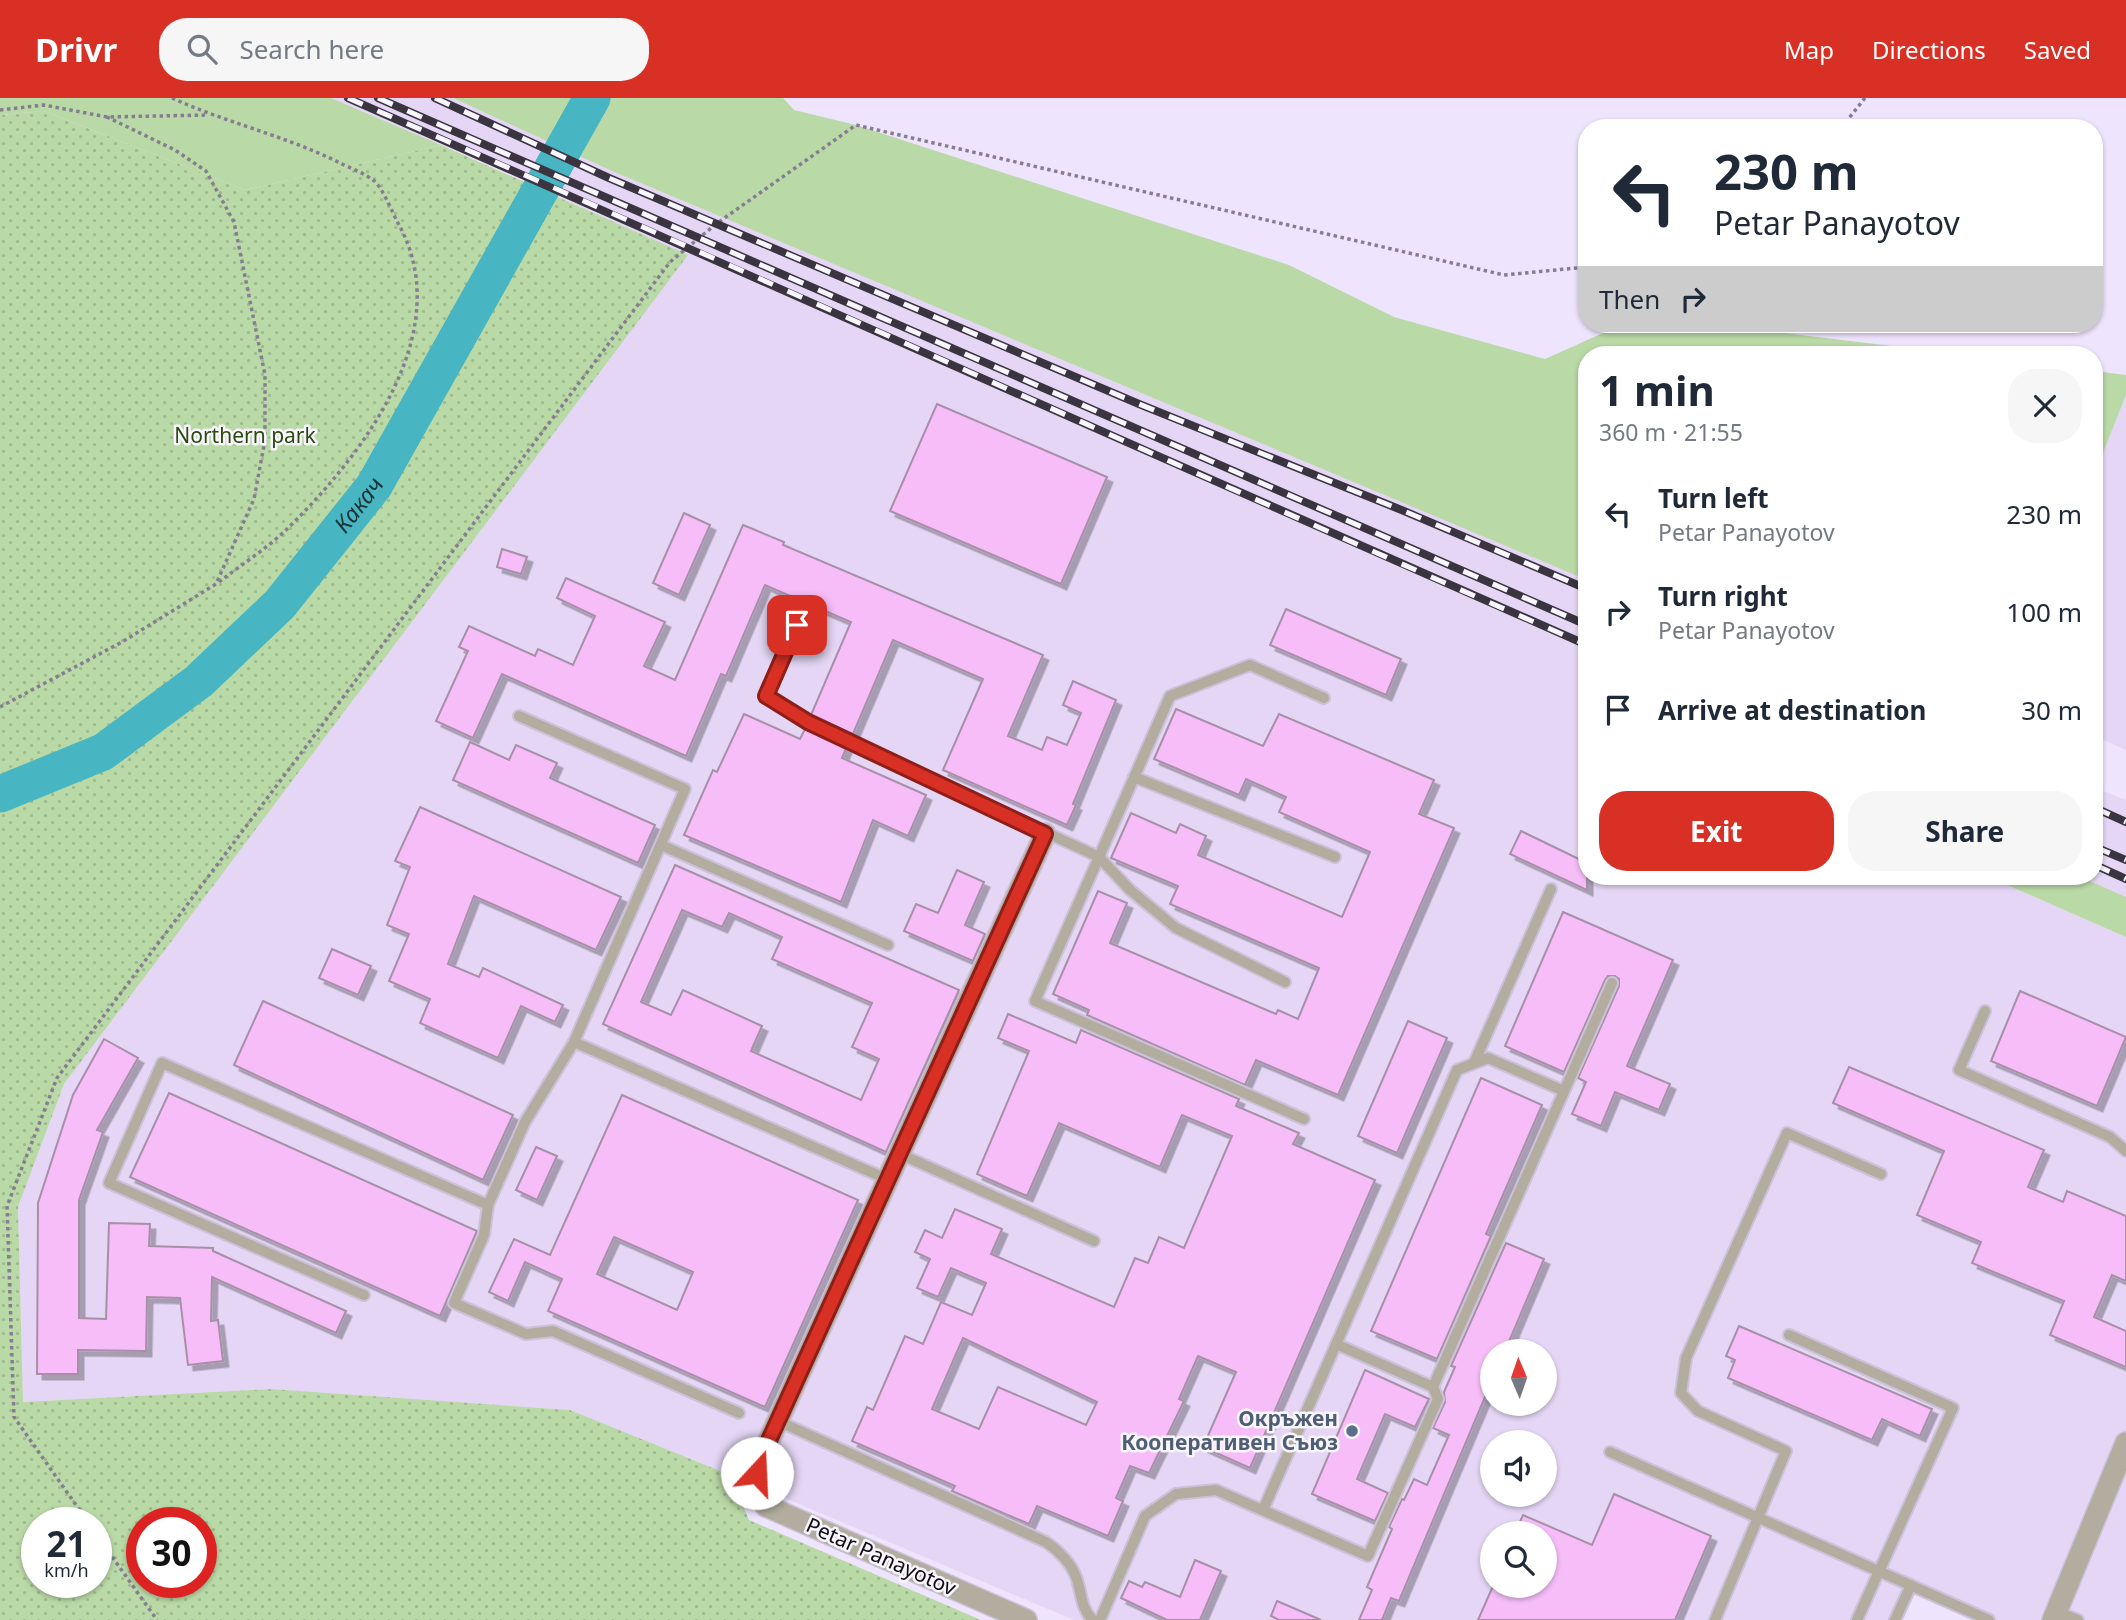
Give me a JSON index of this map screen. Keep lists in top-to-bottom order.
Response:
{
  "streets": {
    "street": ["Petar Panayotov"]
  },
  "water": ["Какач"],
  "parks": ["Northern park"],
  "places": ["Окръжен Кооперативен Съюз"],
  "north": "top",
  "page": {
    "header": "Drivr",
    "search": "Search here",
    "nav": ["Map", "Directions", "Saved"],
    "turn": ["230 m", "Petar Panayotov"],
    "then": "Then",
    "heading": ["1 min", "360 m · 21:55"],
    "list": [
      {
        "name": "Turn left",
        "note": "Petar Panayotov",
        "value": "230 m"
      },
      {
        "name": "Turn right",
        "note": "Petar Panayotov",
        "value": "100 m"
      },
      {
        "name": "Arrive at destination",
        "value": "30 m"
      }
    ],
    "buttons": ["Exit", "Share"],
    "speed": "21 km/h",
    "limit": "30"
  }
}
